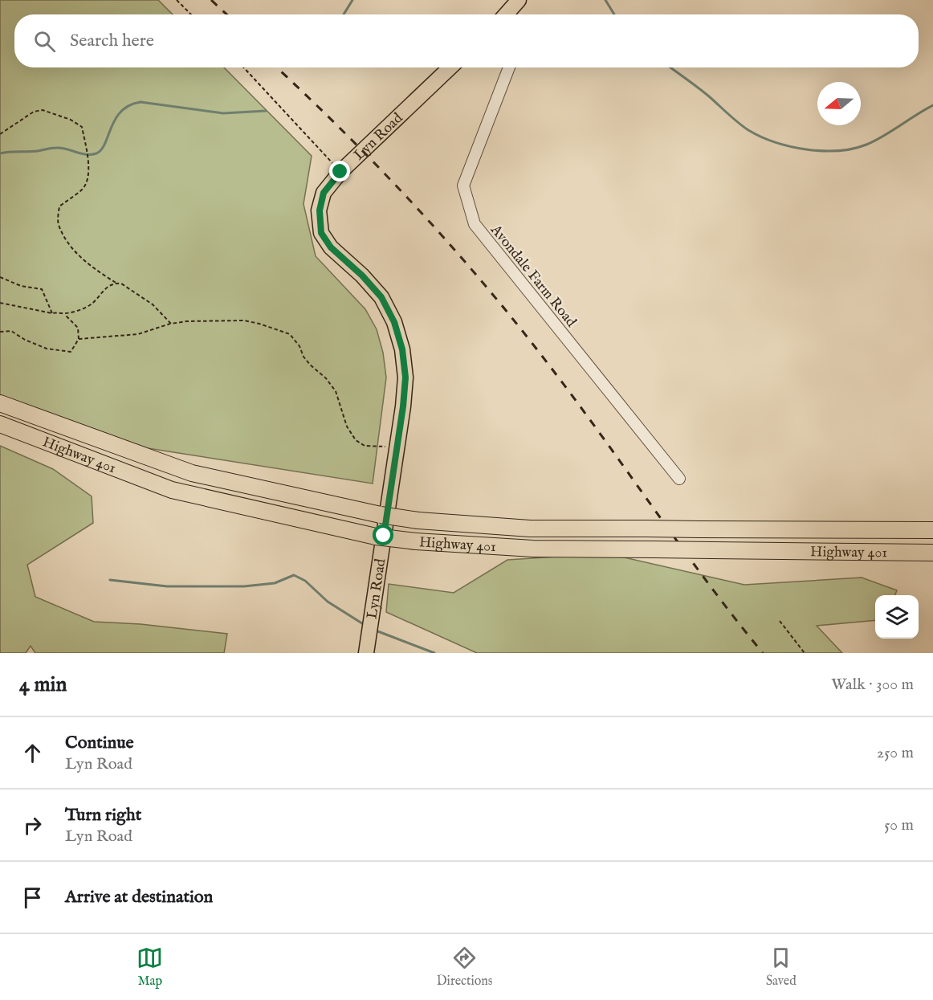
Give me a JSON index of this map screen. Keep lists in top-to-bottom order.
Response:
{
  "streets": {
    "highway": ["Highway 401"],
    "main road": ["Lyn Road"],
    "street": ["Avondale Farm Road"]
  },
  "north": "left",
  "page": {
    "search": "Search here",
    "heading": ["4 min", "Walk · 300 m"],
    "list": [
      ["Continue", "Lyn Road", "250 m"],
      ["Turn right", "Lyn Road", "50 m"],
      "Arrive at destination"
    ],
    "nav": ["Map", "Directions", "Saved"]
  }
}
